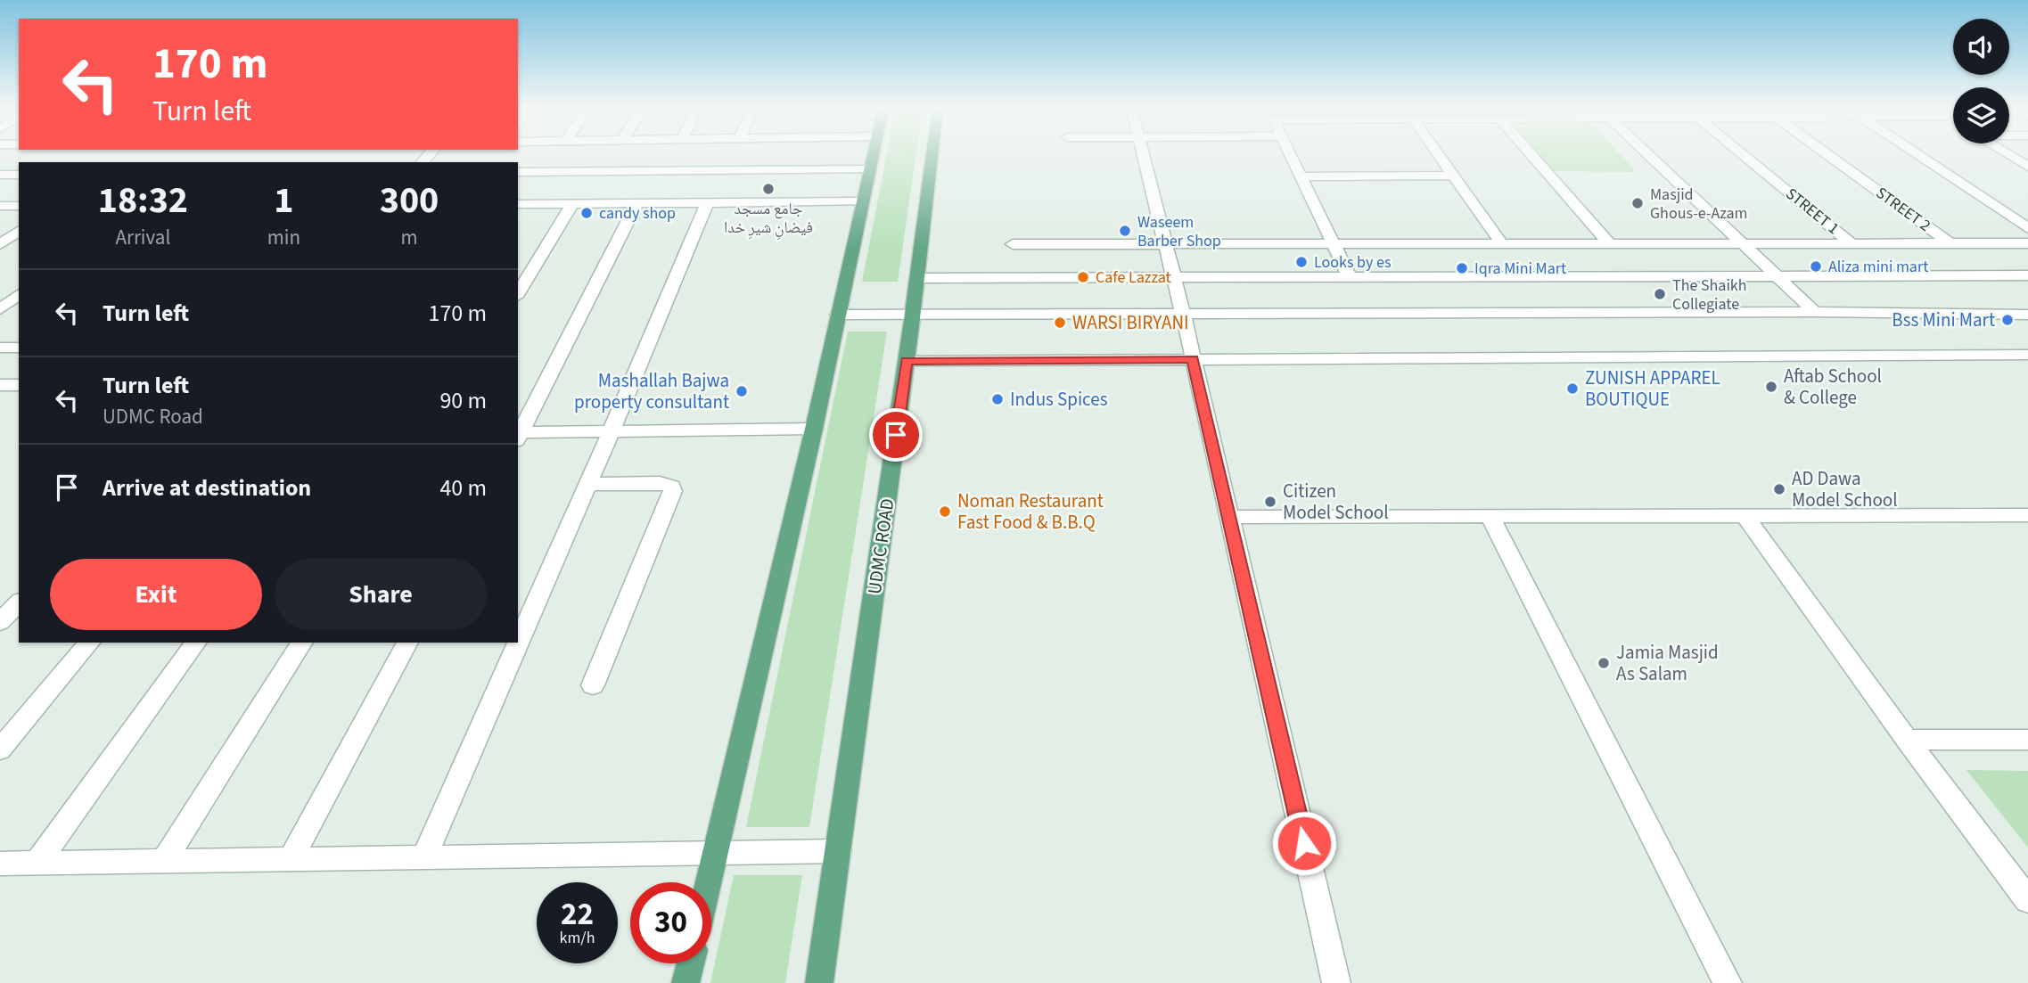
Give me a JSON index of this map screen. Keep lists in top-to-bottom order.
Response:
{
  "streets": {
    "main road": ["UDMC ROAD"],
    "street": ["STREET 2", "STREET 1"]
  },
  "places": [
    "جامع مسجد فیضانِ شیرِ خدا",
    "Masjid Ghous-e-Azam",
    "candy shop",
    "Waseem Barber Shop",
    "Looks by es",
    "Aliza mini mart",
    "Iqra Mini Mart",
    "Cafe Lazzat",
    "The Shaikh Collegiate",
    "Bss Mini Mart",
    "WARSI BIRYANI",
    "Aftab School & College",
    "ZUNISH APPAREL BOUTIQUE",
    "Mashallah Bajwa property consultant",
    "Indus Spices",
    "AD Dawa Model School",
    "Citizen Model School",
    "Noman Restaurant Fast Food & B.B.Q",
    "Jamia Masjid As Salam"
  ],
  "page": {
    "turn": ["170 m", "Turn left"],
    "eta": [
      "18:32",
      "Arrival",
      "1",
      "min",
      "300",
      "m"
    ],
    "list": [
      {
        "name": "Turn left",
        "value": "170 m"
      },
      {
        "name": "Turn left",
        "note": "UDMC Road",
        "value": "90 m"
      },
      {
        "name": "Arrive at destination",
        "value": "40 m"
      }
    ],
    "buttons": ["Exit", "Share"],
    "speed": "22 km/h",
    "limit": "30"
  }
}
